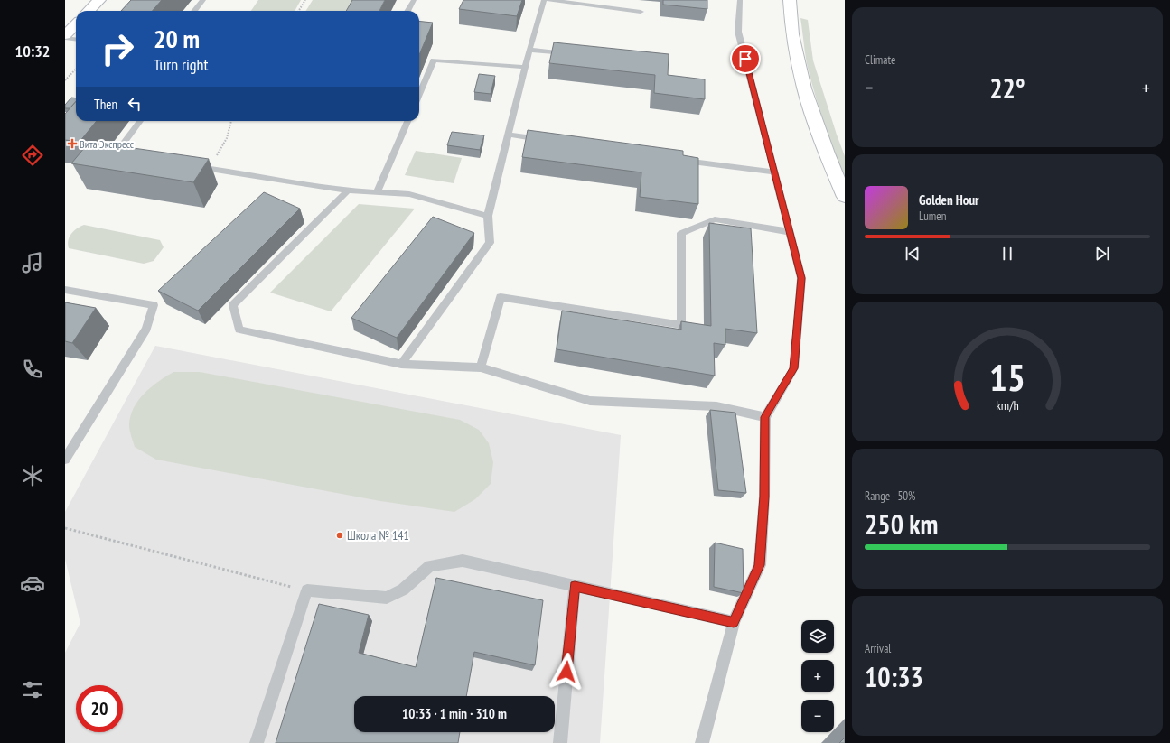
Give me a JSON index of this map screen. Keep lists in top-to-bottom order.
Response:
{
  "places": {
    "health": ["Вита Экспресс"],
    "other": ["Школа № 141"]
  },
  "page": {
    "tabs": "10:32",
    "tile": [
      "Climate",
      ["Range · 50%", "250 km"],
      ["Arrival", "10:33"]
    ],
    "turn": ["20 m", "Turn right"],
    "heat": ["−", "22°", "+"],
    "then": "Then",
    "song": ["Golden Hour", "Lumen"],
    "map_buttons": ["+", "−"],
    "limit": "20",
    "trip": "10:33 · 1 min · 310 m",
    "gauge": ["15", "km/h"]
  }
}
